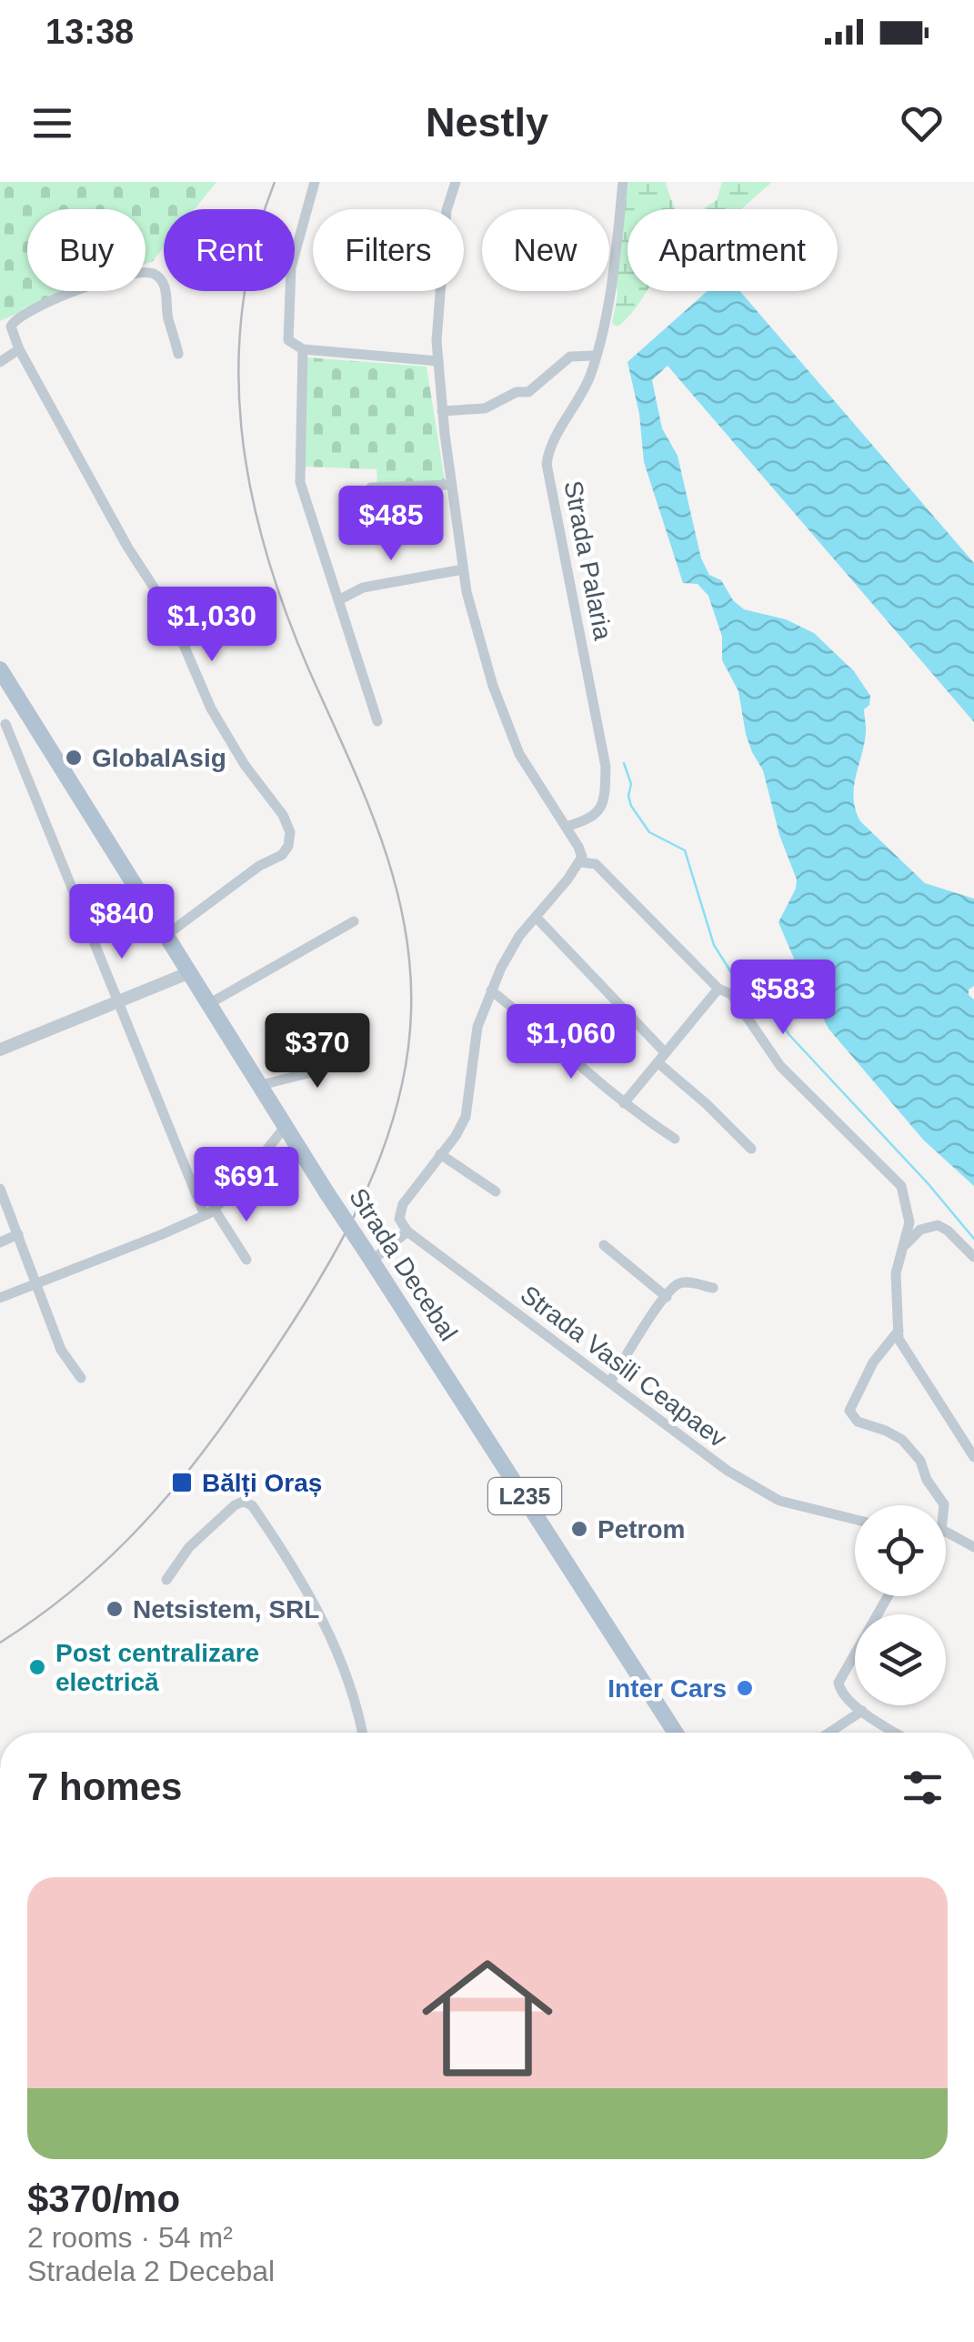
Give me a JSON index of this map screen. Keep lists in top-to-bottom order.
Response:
{
  "streets": {
    "main road": ["Strada Decebal", "L235"],
    "street": ["Strada Palaria", "Strada Vasili Ceapaev"]
  },
  "places": {
    "other": [
      "GlobalAsig",
      "Petrom",
      "Netsistem, SRL",
      "Post centralizare electrică",
      "Inter Cars"
    ],
    "transit": ["Bălți Oraș"]
  },
  "page": {
    "status": "13:38",
    "header": "Nestly",
    "chip": [
      "Buy",
      "Rent",
      "Filters",
      "New",
      "Apartment"
    ],
    "price": [
      "$485",
      "$1,030",
      "$840",
      "$583",
      "$1,060",
      "$370",
      "$691"
    ],
    "heading": "7 homes",
    "list": [
      {
        "name": "$370/mo",
        "note": "2 rooms · 54 m² · Stradela 2 Decebal"
      }
    ]
  }
}
